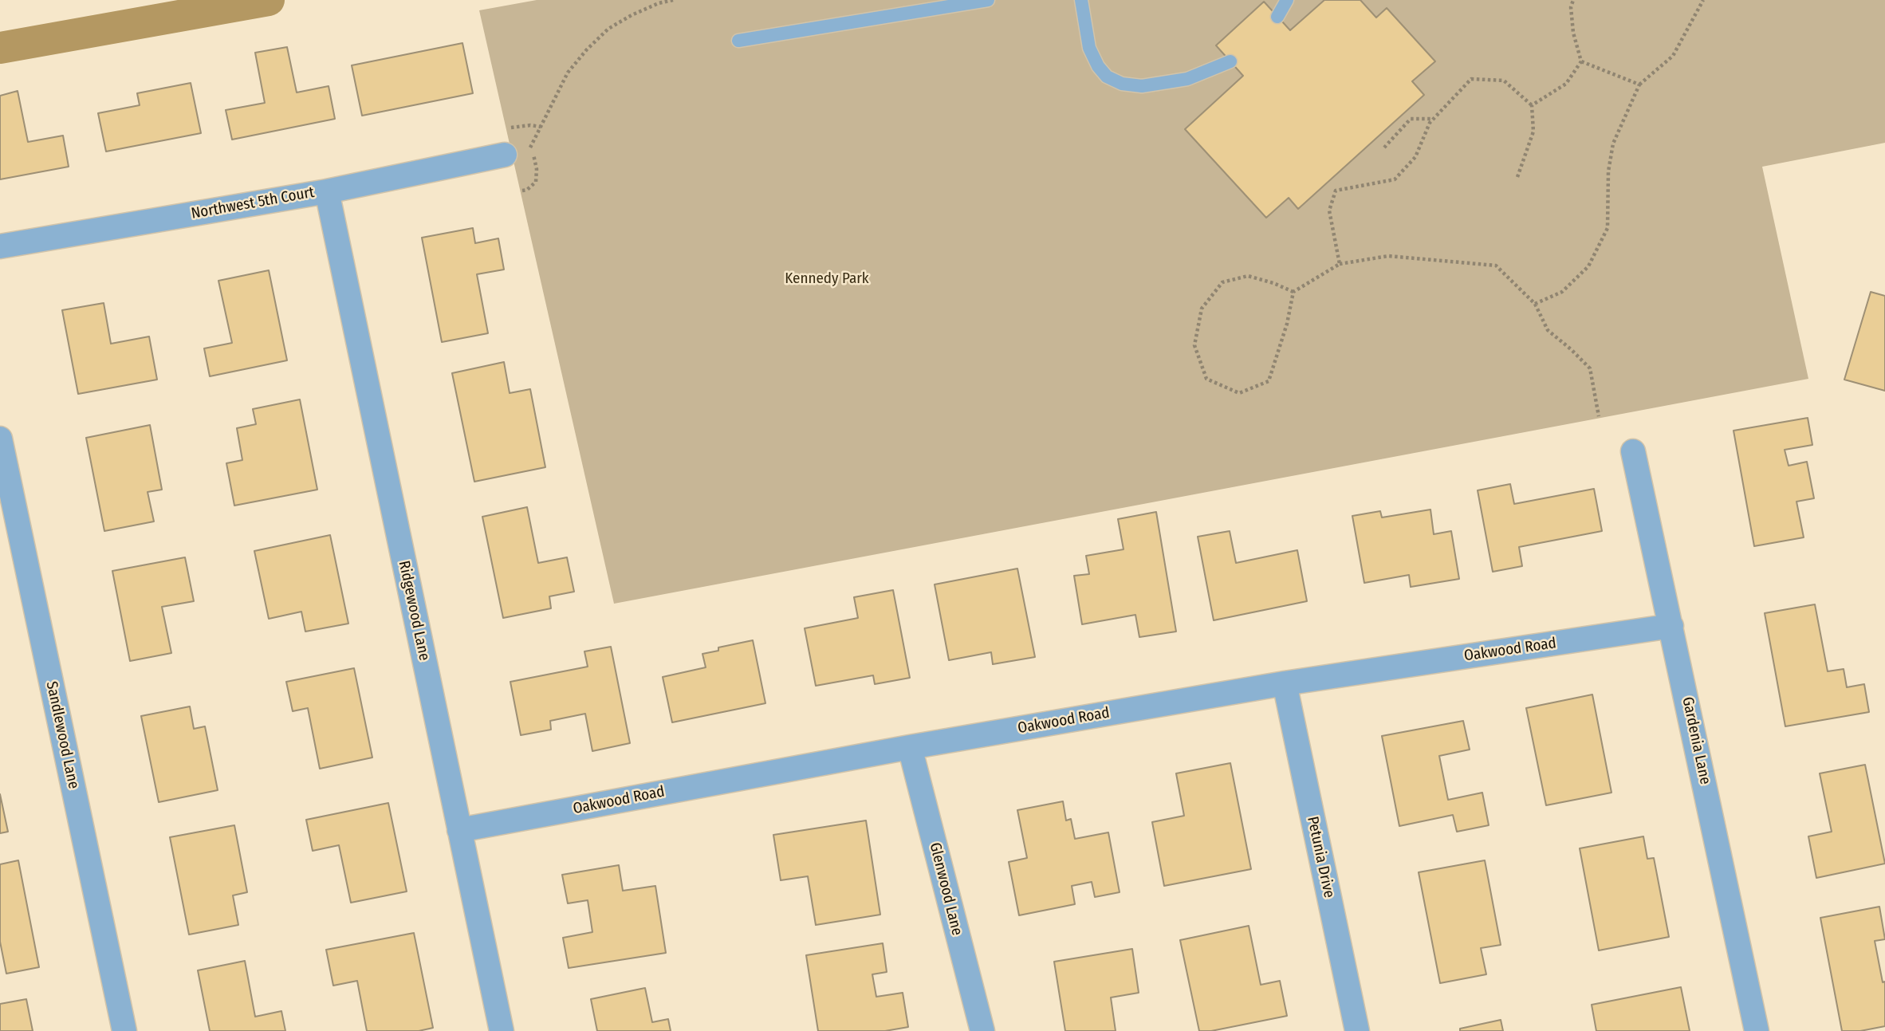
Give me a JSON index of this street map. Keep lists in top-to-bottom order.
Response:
{
  "streets": {
    "street": [
      "Northwest 5th Court",
      "Ridgewood Lane",
      "Oakwood Road",
      "Sandlewood Lane",
      "Gardenia Lane",
      "Petunia Drive",
      "Glenwood Lane"
    ]
  },
  "crossings": [
    ["Northwest 5th Court", "Ridgewood Lane"],
    ["Ridgewood Lane", "Oakwood Road"],
    ["Oakwood Road", "Gardenia Lane"],
    ["Oakwood Road", "Petunia Drive"],
    ["Oakwood Road", "Glenwood Lane"]
  ],
  "parks": ["Kennedy Park"]
}
